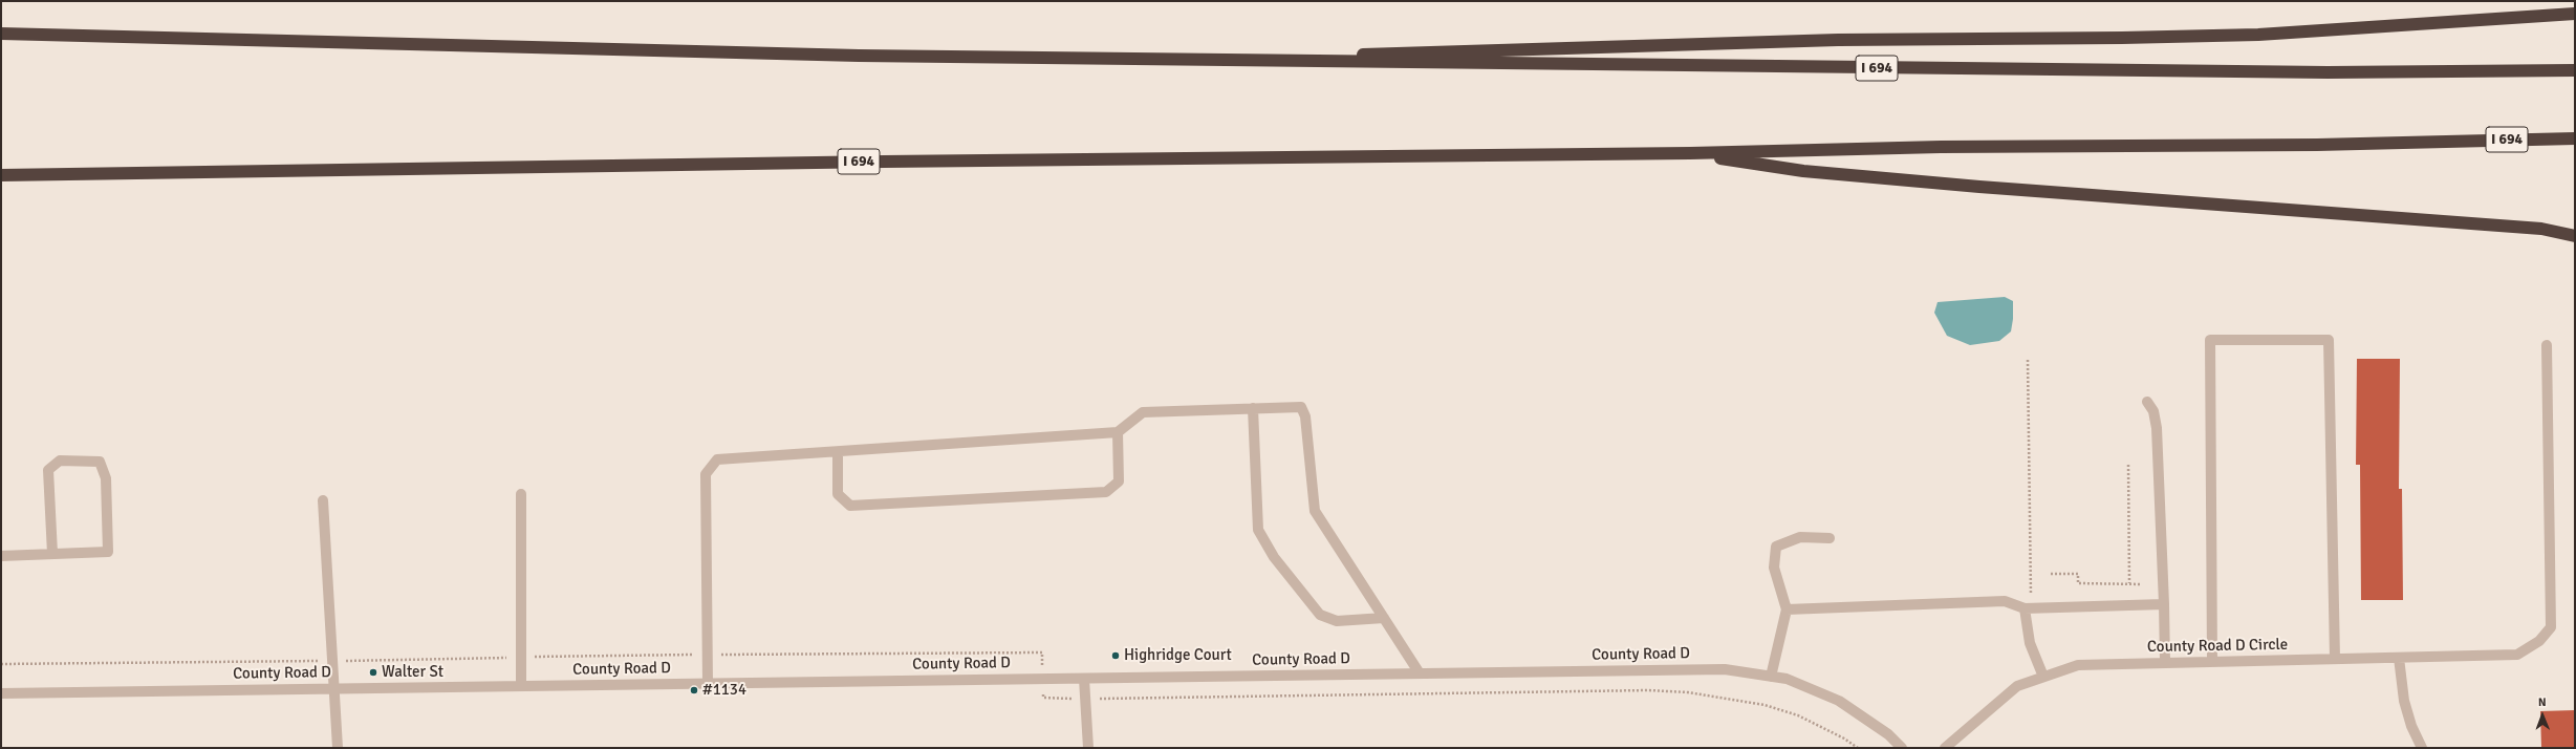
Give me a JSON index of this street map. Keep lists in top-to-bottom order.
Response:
{
  "streets": {
    "highway": ["I 694"],
    "street": ["County Road D Circle", "County Road D"]
  },
  "places": ["Highridge Court", "Walter St", "#1134"],
  "north": "top"
}
